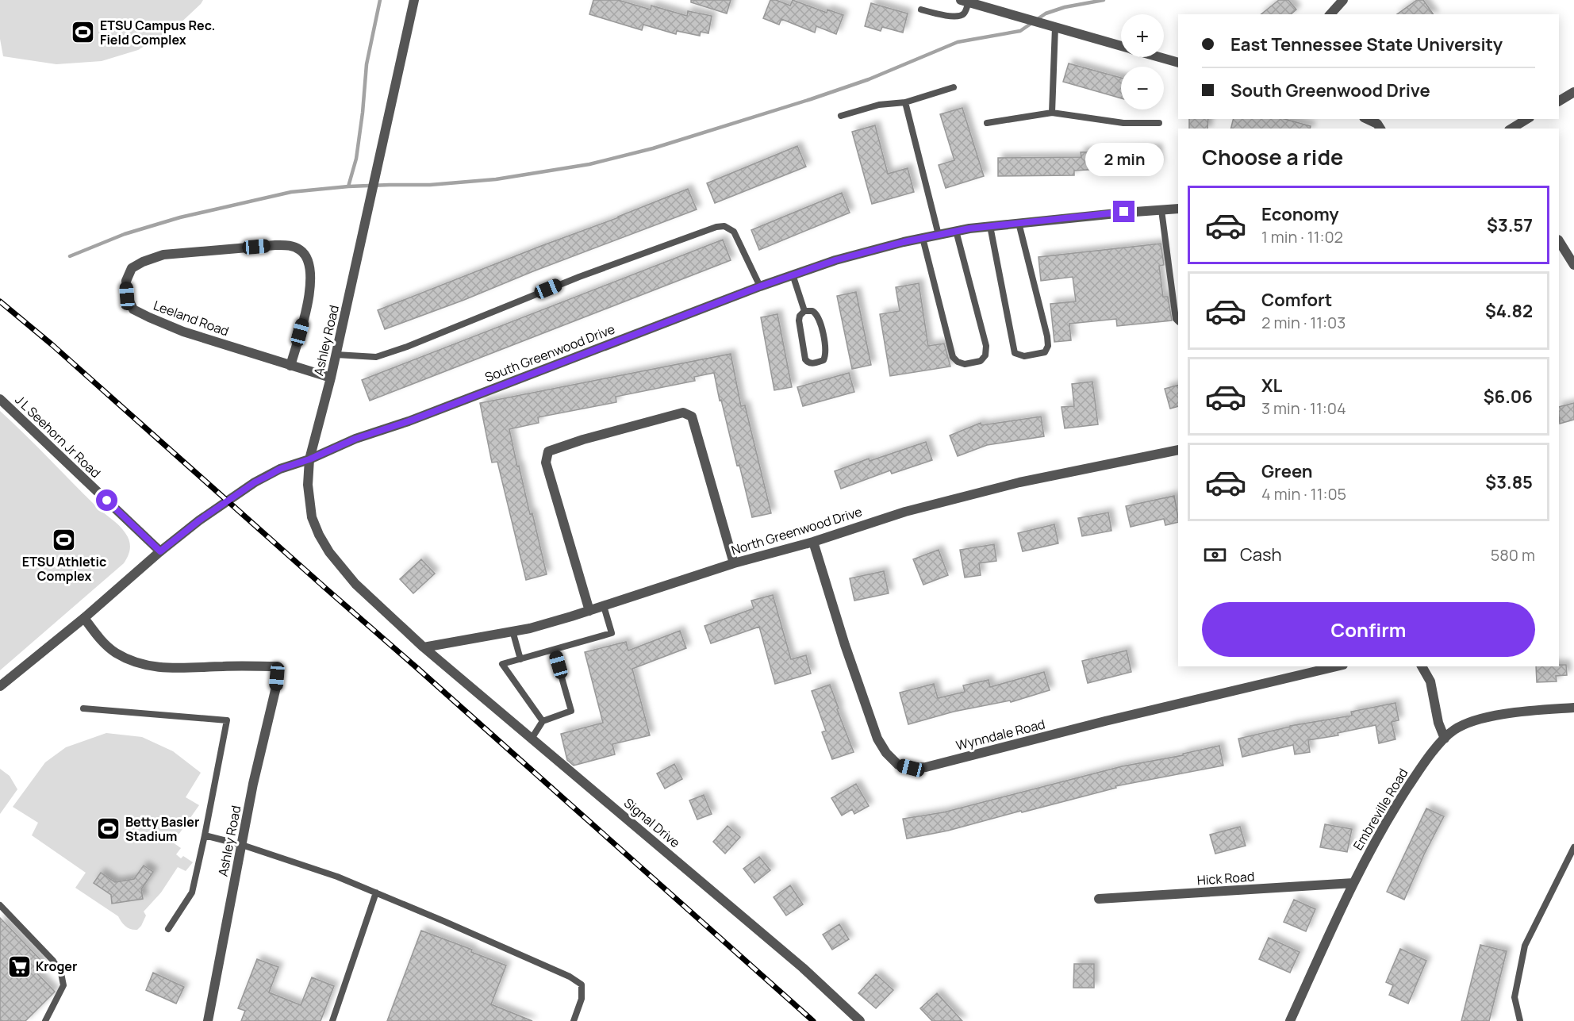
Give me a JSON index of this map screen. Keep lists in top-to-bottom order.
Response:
{
  "streets": {
    "street": [
      "Leeland Road",
      "Ashley Road",
      "South Greenwood Drive",
      "J L Seehorn Jr Road",
      "North Greenwood Drive",
      "Wynndale Road",
      "Embreville Road",
      "Signal Drive",
      "Hick Road"
    ]
  },
  "crossings": [
    ["Leeland Road", "Ashley Road"],
    ["Ashley Road", "South Greenwood Drive"],
    ["Ashley Road", "North Greenwood Drive"],
    ["Ashley Road", "Signal Drive"],
    ["South Greenwood Drive", "J L Seehorn Jr Road"],
    ["North Greenwood Drive", "Wynndale Road"],
    ["North Greenwood Drive", "Signal Drive"],
    ["Embreville Road", "Hick Road"]
  ],
  "places": {
    "sports": ["ETSU Campus Rec. Field Complex", "ETSU Athletic Complex", "Betty Basler Stadium"],
    "supermarket": ["Kroger"]
  },
  "page": {
    "map_buttons": ["+", "−"],
    "banner": ["East Tennessee State University", "South Greenwood Drive"],
    "heading": "Choose a ride",
    "bubble": "2 min",
    "list": [
      {
        "name": "Economy",
        "note": "1 min · 11:02",
        "value": "$3.57"
      },
      {
        "name": "Comfort",
        "note": "2 min · 11:03",
        "value": "$4.82"
      },
      {
        "name": "XL",
        "note": "3 min · 11:04",
        "value": "$6.06"
      },
      {
        "name": "Green",
        "note": "4 min · 11:05",
        "value": "$3.85"
      }
    ],
    "pay": ["Cash", "580 m"],
    "buttons": "Confirm"
  }
}
